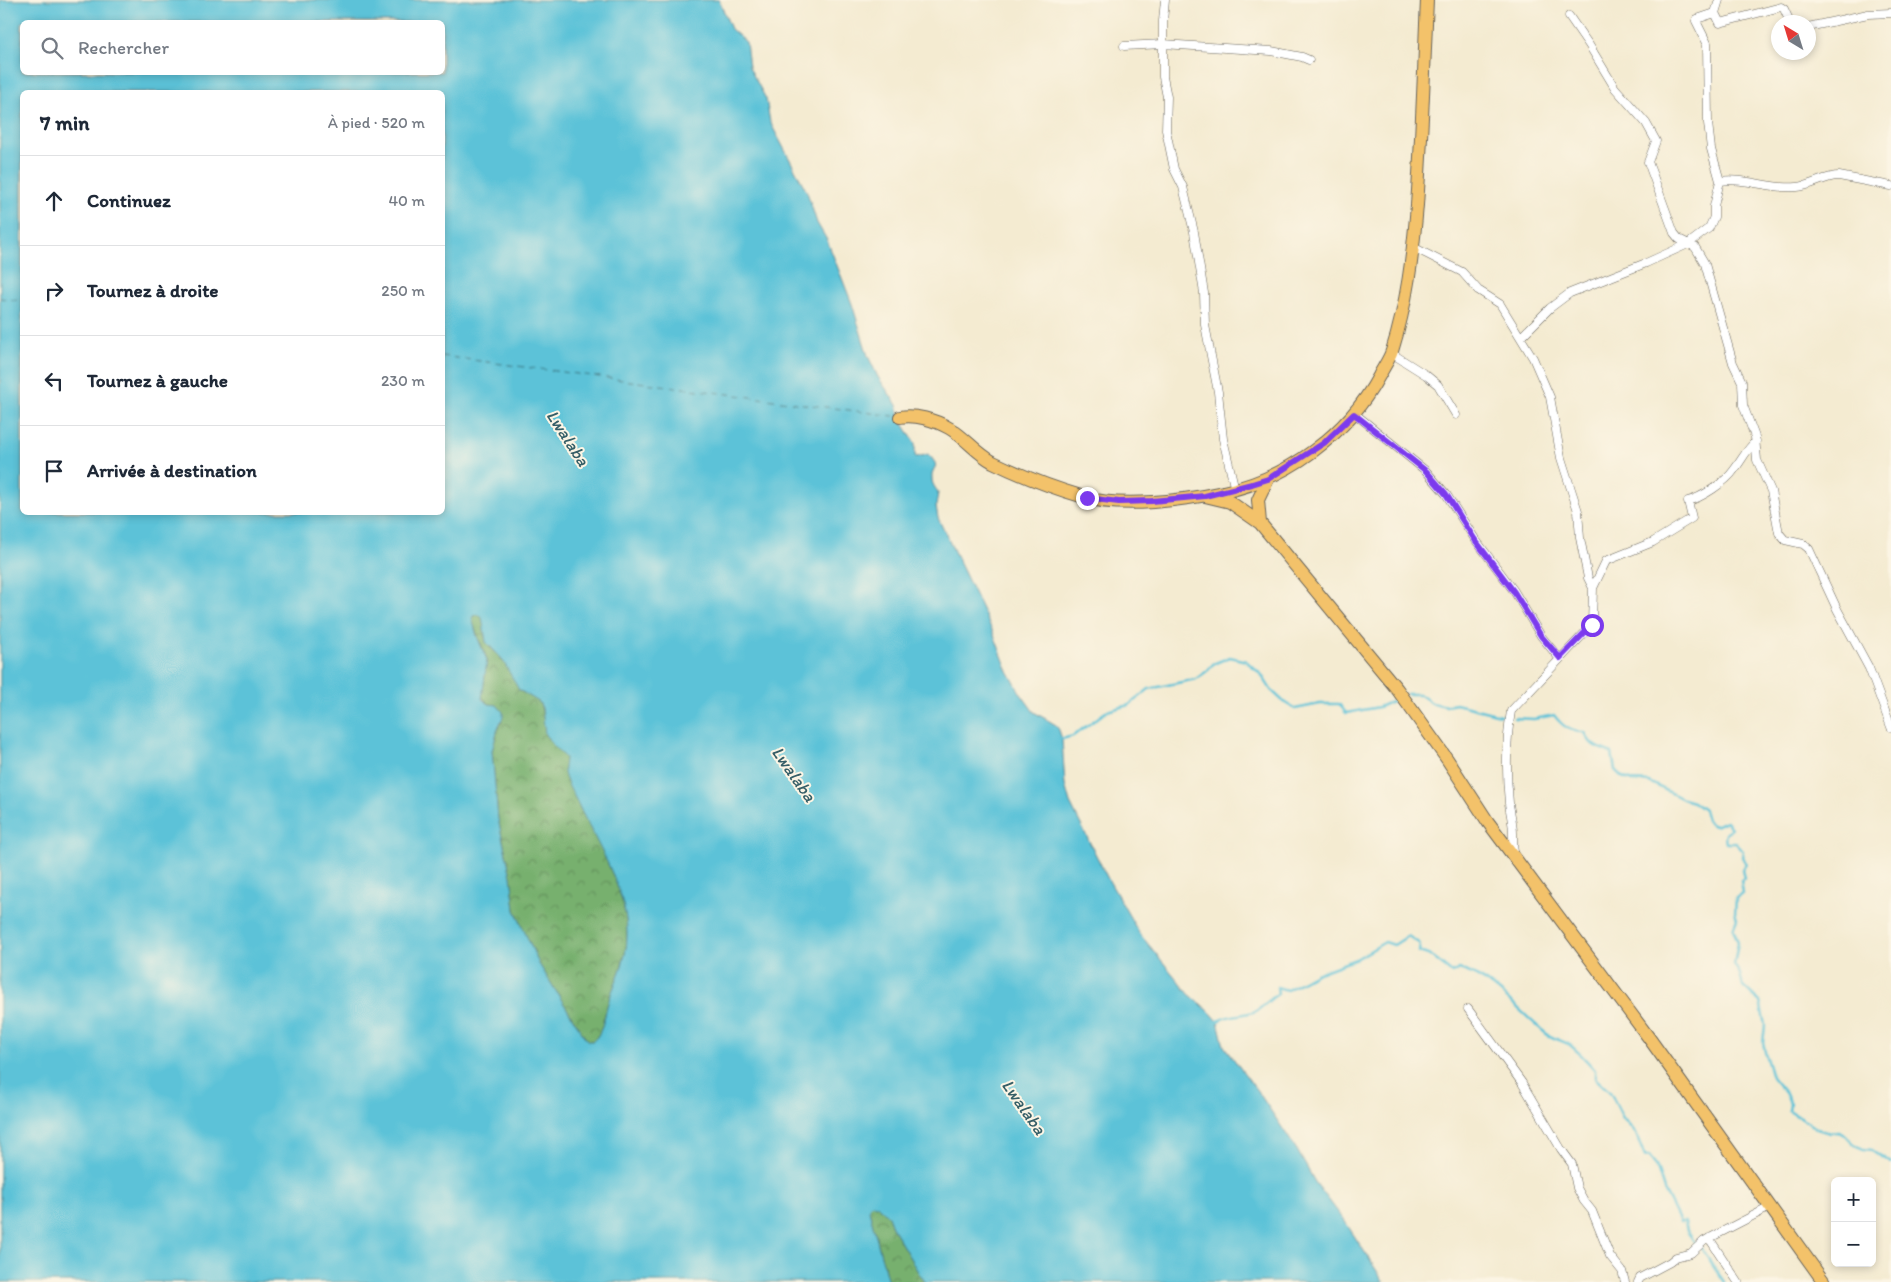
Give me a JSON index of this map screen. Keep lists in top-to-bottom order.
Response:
{
  "water": ["Lwalaba"],
  "north": "top left",
  "page": {
    "search": "Rechercher",
    "heading": ["7 min", "À pied · 520 m"],
    "list": [
      ["Continuez", "40 m"],
      ["Tournez à droite", "250 m"],
      ["Tournez à gauche", "230 m"],
      "Arrivée à destination"
    ],
    "map_buttons": ["+", "−"]
  }
}
